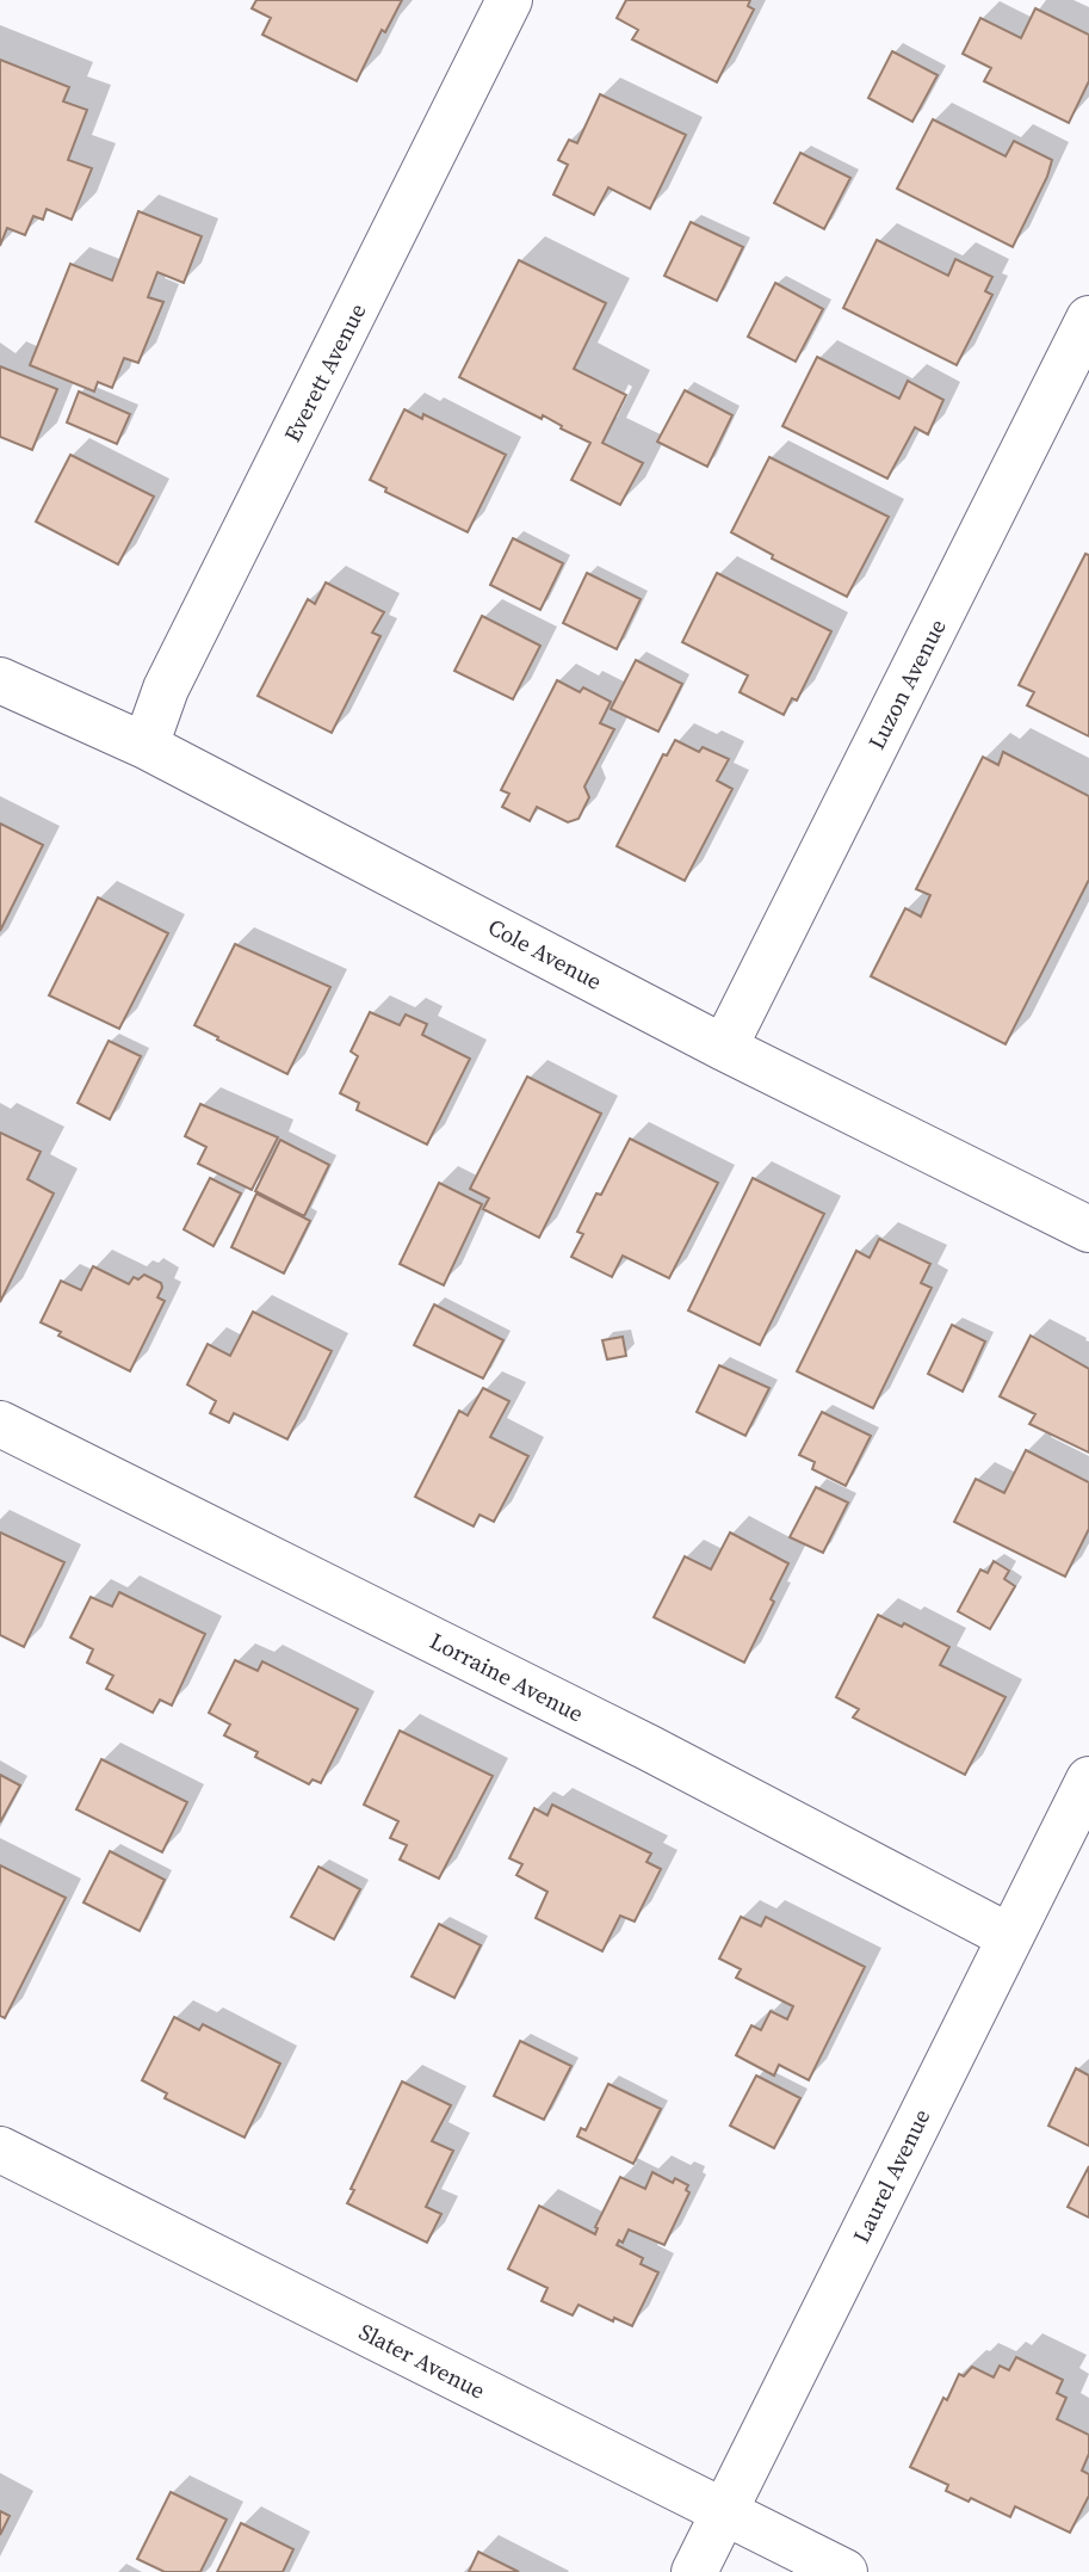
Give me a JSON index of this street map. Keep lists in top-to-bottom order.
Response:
{
  "streets": {
    "street": [
      "Everett Avenue",
      "Luzon Avenue",
      "Cole Avenue",
      "Lorraine Avenue",
      "Laurel Avenue",
      "Slater Avenue"
    ]
  },
  "crossings": [
    ["Everett Avenue", "Cole Avenue"],
    ["Luzon Avenue", "Cole Avenue"],
    ["Lorraine Avenue", "Laurel Avenue"],
    ["Laurel Avenue", "Slater Avenue"]
  ]
}
